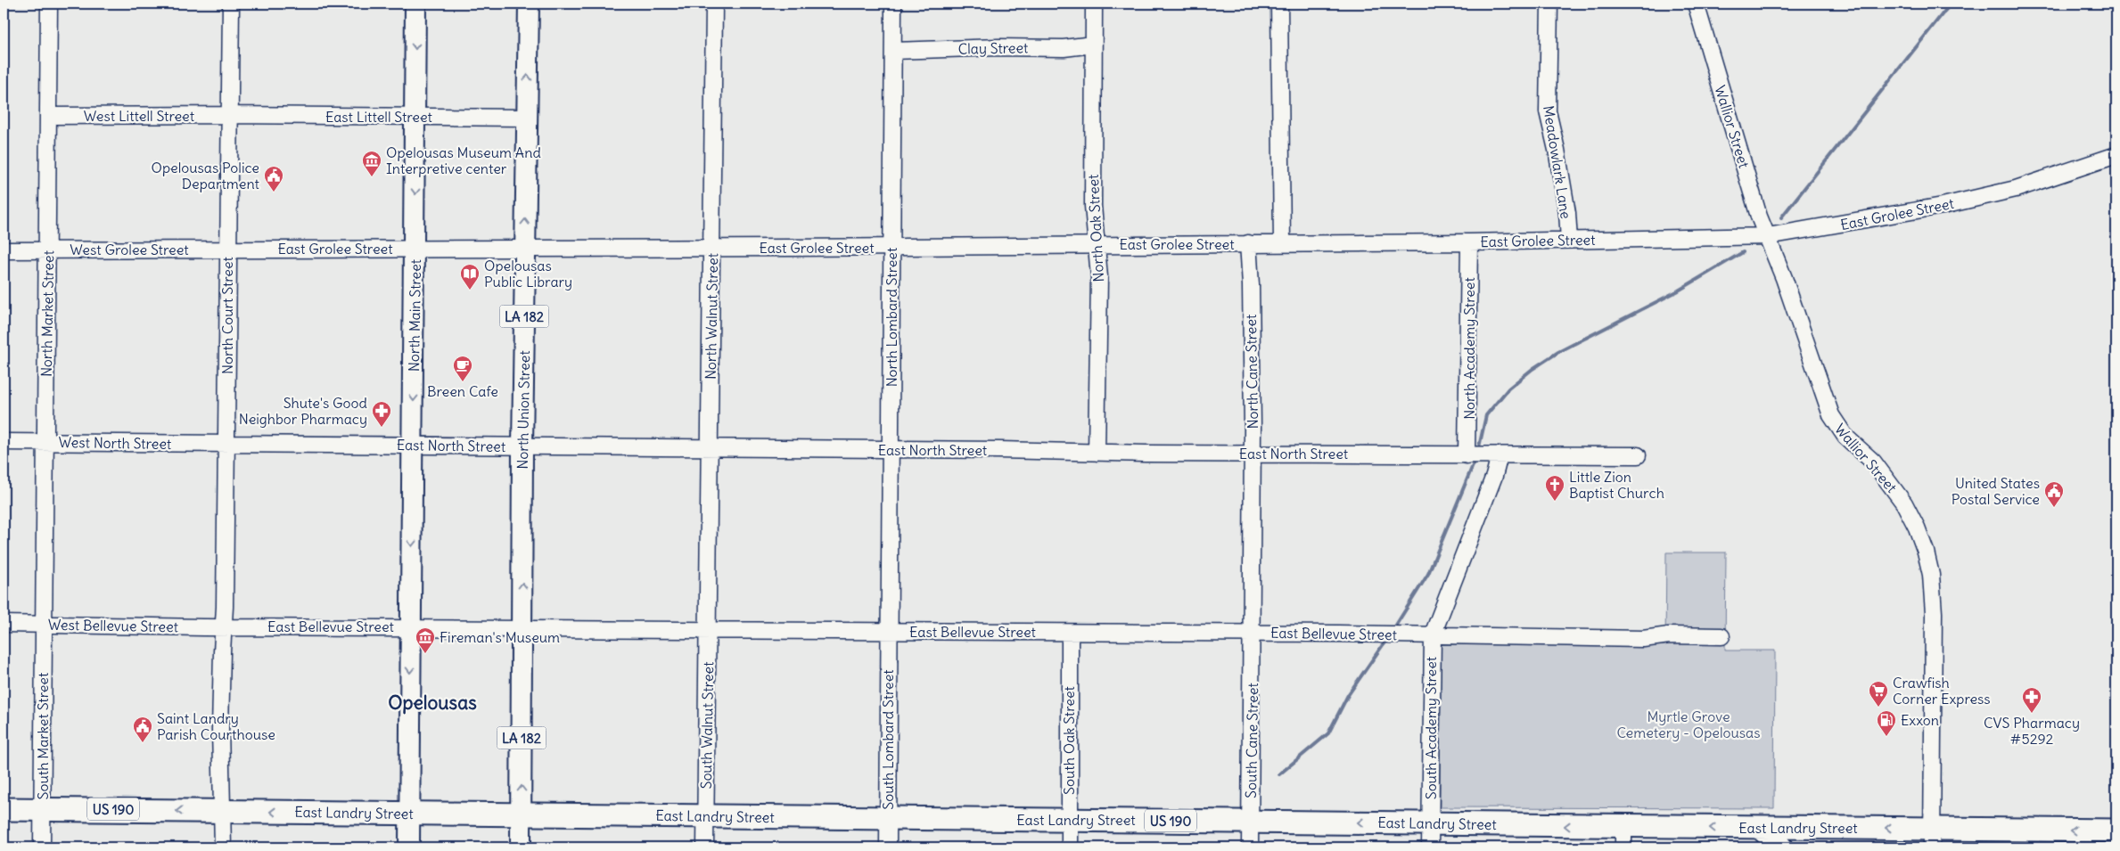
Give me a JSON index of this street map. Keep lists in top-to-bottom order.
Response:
{
  "streets": {
    "highway": ["US 190", "East Landry Street"],
    "main road": ["North Main Street", "LA 182", "North Union Street"],
    "street": [
      "Clay Street",
      "West Littell Street",
      "East Littell Street",
      "Wallior Street",
      "Meadowlark Lane",
      "East Grolee Street",
      "North Oak Street",
      "West Grolee Street",
      "North Market Street",
      "North Court Street",
      "North Walnut Street",
      "North Lombard Street",
      "North Academy Street",
      "North Cane Street",
      "West North Street",
      "East North Street",
      "West Bellevue Street",
      "East Bellevue Street",
      "South Walnut Street",
      "South Academy Street",
      "South Market Street",
      "South Lombard Street",
      "South Oak Street",
      "South Cane Street"
    ]
  },
  "crossings": [
    ["Clay Street", "North Oak Street"],
    ["Clay Street", "North Lombard Street"],
    ["West Littell Street", "East Littell Street"],
    ["West Littell Street", "North Market Street"],
    ["West Littell Street", "North Court Street"],
    ["East Littell Street", "North Court Street"],
    ["East Littell Street", "North Main Street"],
    ["East Littell Street", "North Union Street"],
    ["Wallior Street", "East Grolee Street"],
    ["Wallior Street", "East Landry Street"],
    ["Meadowlark Lane", "East Grolee Street"],
    ["East Grolee Street", "North Oak Street"],
    ["East Grolee Street", "West Grolee Street"],
    ["East Grolee Street", "North Court Street"],
    ["East Grolee Street", "North Main Street"],
    ["East Grolee Street", "North Walnut Street"],
    ["East Grolee Street", "North Lombard Street"],
    ["East Grolee Street", "North Academy Street"],
    ["East Grolee Street", "North Cane Street"],
    ["East Grolee Street", "North Union Street"],
    ["North Oak Street", "East North Street"],
    ["West Grolee Street", "North Market Street"],
    ["West Grolee Street", "North Court Street"],
    ["North Market Street", "West North Street"],
    ["North Market Street", "West Bellevue Street"],
    ["North Market Street", "South Market Street"],
    ["North Court Street", "West North Street"],
    ["North Court Street", "East North Street"],
    ["North Court Street", "West Bellevue Street"],
    ["North Court Street", "East Bellevue Street"],
    ["North Court Street", "US 190"],
    ["North Court Street", "East Landry Street"],
    ["North Main Street", "East North Street"],
    ["North Main Street", "East Bellevue Street"],
    ["North Main Street", "East Landry Street"],
    ["LA 182", "North Union Street"],
    ["LA 182", "East Bellevue Street"],
    ["LA 182", "East Landry Street"],
    ["North Walnut Street", "East North Street"],
    ["North Walnut Street", "East Bellevue Street"],
    ["North Walnut Street", "South Walnut Street"],
    ["North Lombard Street", "East North Street"],
    ["North Lombard Street", "East Bellevue Street"],
    ["North Lombard Street", "South Lombard Street"],
    ["North Academy Street", "East North Street"],
    ["North Cane Street", "East North Street"],
    ["North Cane Street", "East Bellevue Street"],
    ["North Cane Street", "South Cane Street"],
    ["North Union Street", "East North Street"],
    ["North Union Street", "East Bellevue Street"],
    ["West North Street", "East North Street"],
    ["West Bellevue Street", "East Bellevue Street"],
    ["West Bellevue Street", "South Market Street"],
    ["East Bellevue Street", "South Walnut Street"],
    ["East Bellevue Street", "South Academy Street"],
    ["East Bellevue Street", "South Lombard Street"],
    ["East Bellevue Street", "South Oak Street"],
    ["East Bellevue Street", "South Cane Street"],
    ["South Walnut Street", "East Landry Street"],
    ["South Academy Street", "East Landry Street"],
    ["South Market Street", "US 190"],
    ["South Lombard Street", "East Landry Street"],
    ["South Oak Street", "East Landry Street"],
    ["South Cane Street", "East Landry Street"],
    ["US 190", "East Landry Street"]
  ],
  "one_way": ["North Main Street", "North Union Street", "East Landry Street"],
  "districts": ["Opelousas"],
  "parks": ["Myrtle Grove Cemetery - Opelousas"],
  "places": {
    "museum": ["Opelousas Museum And Interpretive center", "Fireman's Museum"],
    "public building": ["Opelousas Police Department", "United States Postal Service", "Saint Landry Parish Courthouse"],
    "library": ["Opelousas Public Library"],
    "cafe": ["Breen Cafe"],
    "pharmacy": ["Shute's Good Neighbor Pharmacy", "CVS Pharmacy #5292"],
    "church": ["Little Zion Baptist Church"],
    "supermarket": ["Crawfish Corner Express"],
    "fuel station": ["Exxon"]
  }
}
